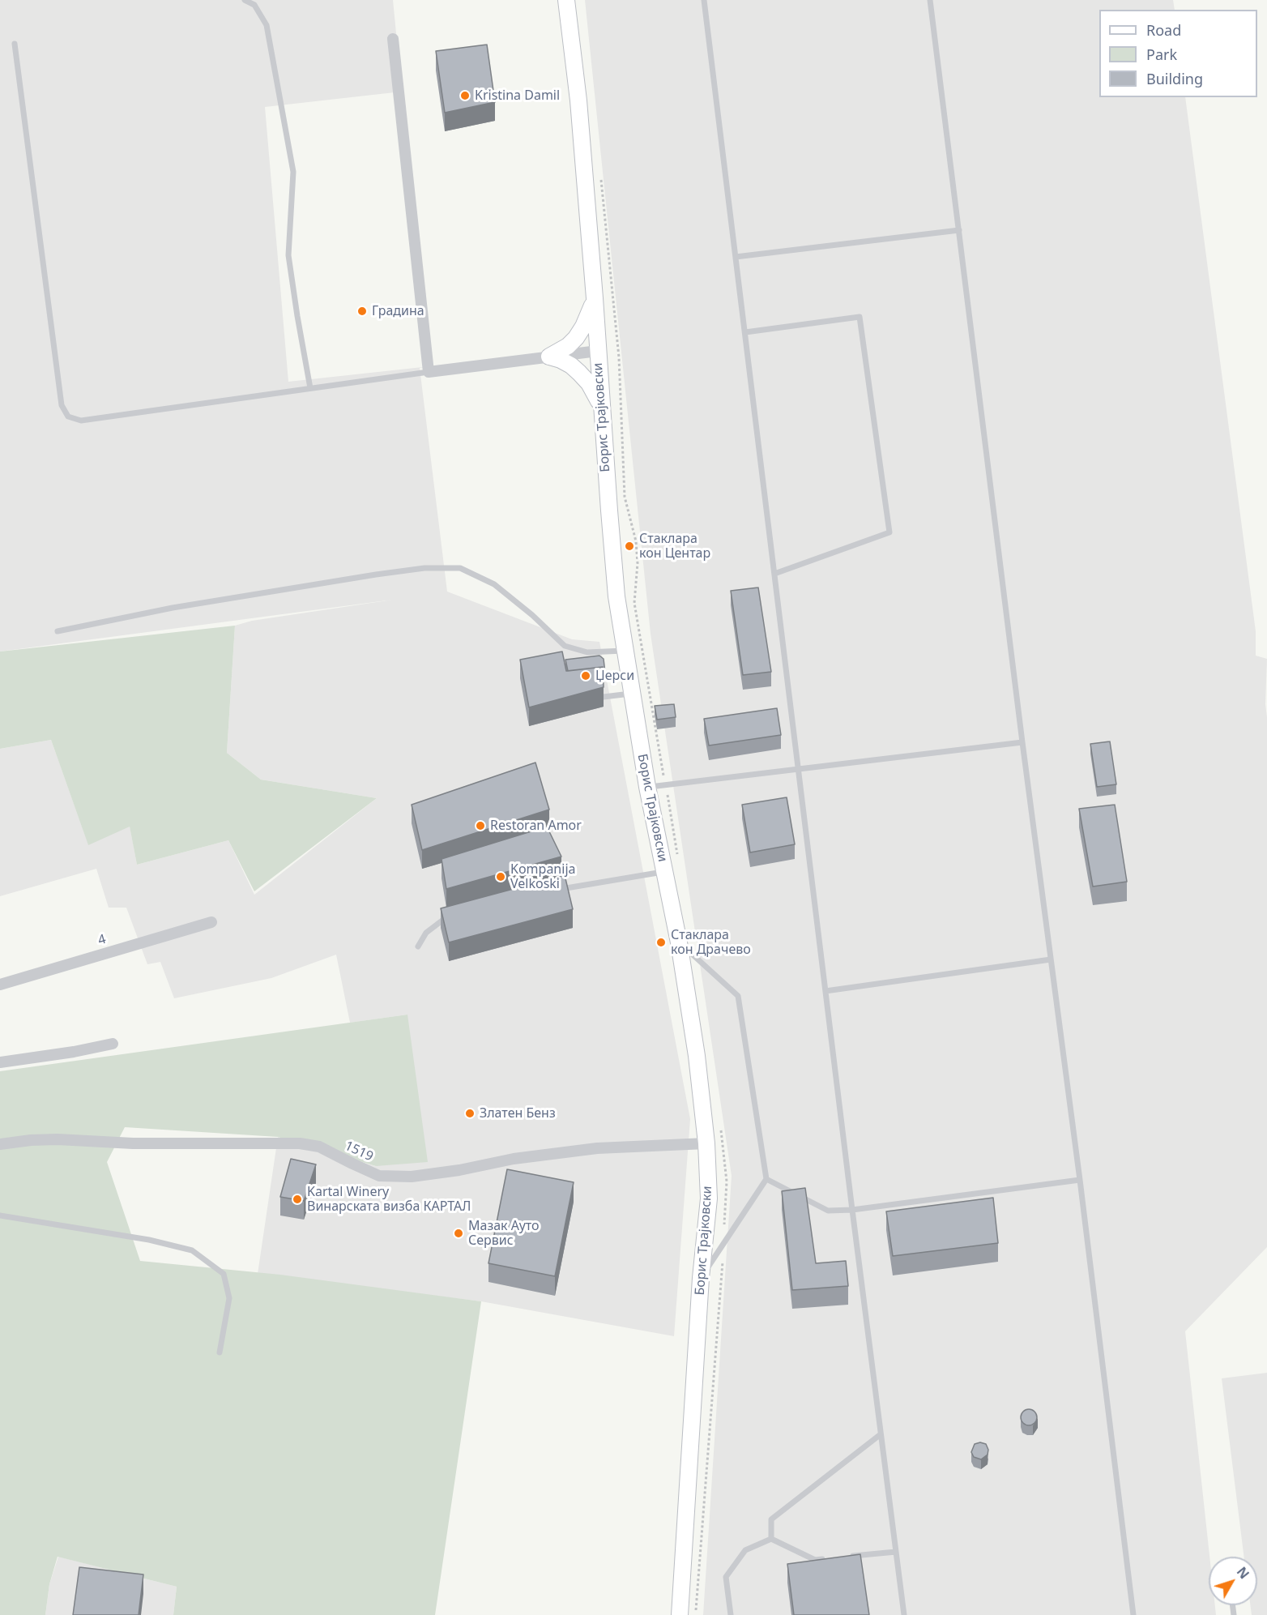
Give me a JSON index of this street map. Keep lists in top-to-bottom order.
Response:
{
  "streets": {
    "main road": ["Борис Трајковски"],
    "street": ["4", "1519"]
  },
  "crossings": [
    ["Борис Трајковски", "1519"]
  ],
  "places": [
    "Kristina Damil",
    "Градина",
    "Стаклара кон Центар",
    "Џерси",
    "Restoran Amor",
    "Kompanija Velkoski",
    "Стаклара кон Драчево",
    "Златен Бенз",
    "Kartal Winery Винарската визба КАРТАЛ",
    "Мазак Ауто Сервис"
  ],
  "legend": ["Road", "Park", "Building"],
  "north": "top right"
}
